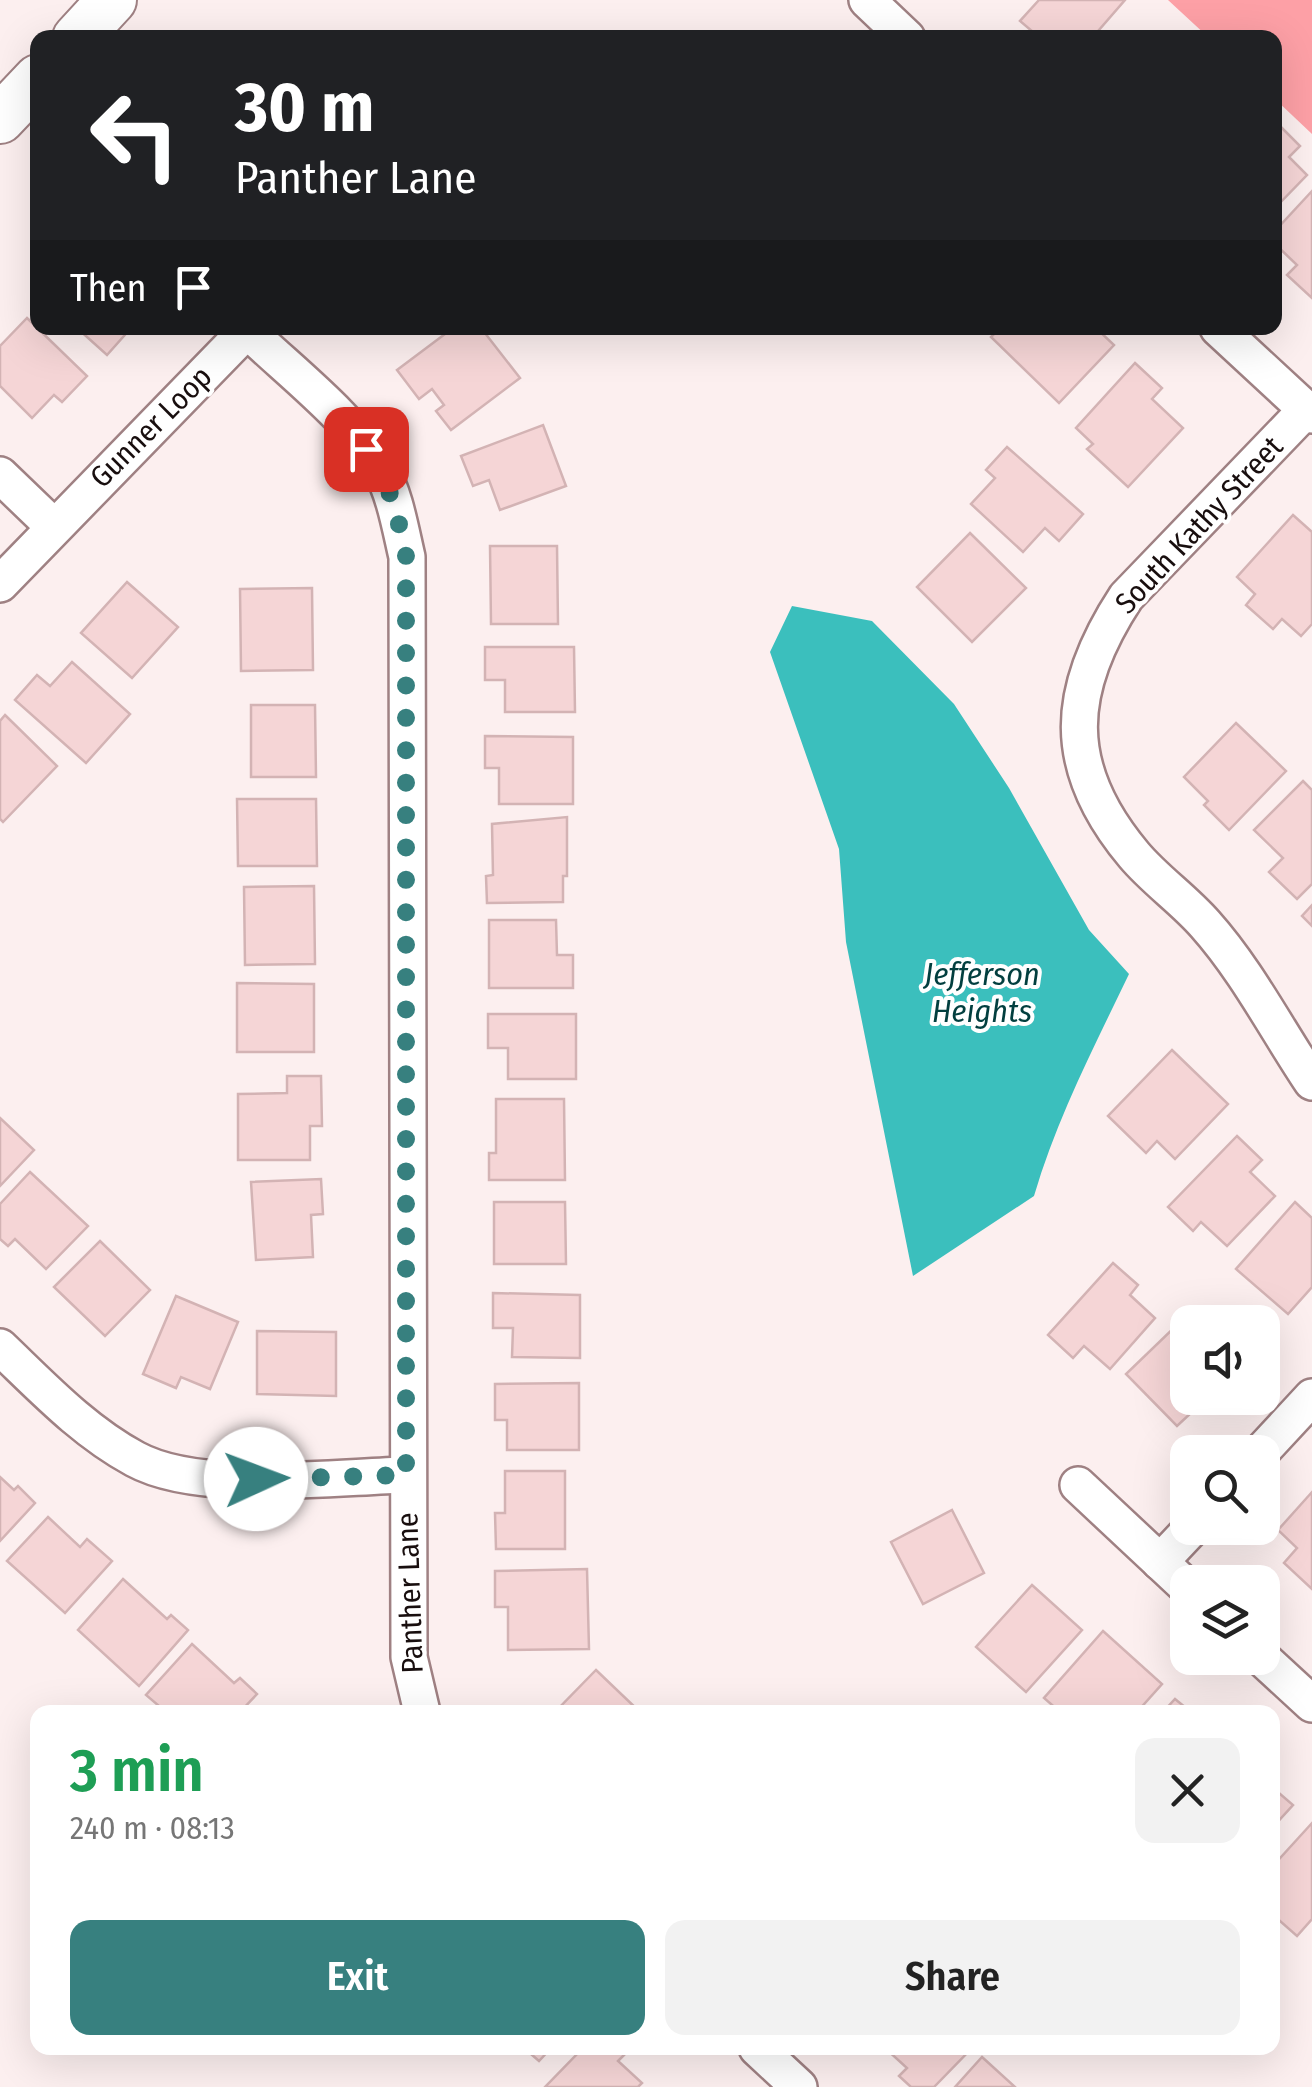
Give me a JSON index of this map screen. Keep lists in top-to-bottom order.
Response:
{
  "streets": {
    "street": ["Gunner Loop", "South Kathy Street", "Panther Lane"]
  },
  "water": ["Jefferson Heights"],
  "page": {
    "turn": ["30 m", "Panther Lane"],
    "then": "Then",
    "heading": ["3 min", "240 m · 08:13"],
    "buttons": ["Exit", "Share"]
  }
}
